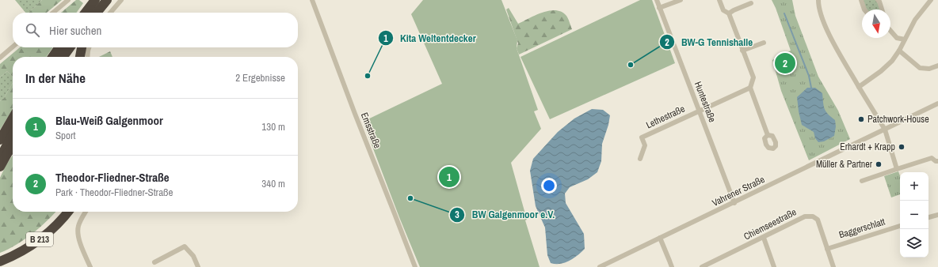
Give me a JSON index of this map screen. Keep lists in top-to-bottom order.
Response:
{
  "streets": {
    "highway": ["B 213"],
    "street": [
      "Huntestraße",
      "Lethestraße",
      "Emsstraße",
      "Vahrener Straße",
      "Chiemseestraße",
      "Baggerschlatt"
    ]
  },
  "crossings": [
    ["Huntestraße", "Lethestraße"],
    ["Huntestraße", "Vahrener Straße"],
    ["Chiemseestraße", "Baggerschlatt"]
  ],
  "places": [
    "BW-G Tennishalle",
    "Kita Weltentdecker",
    "Patchwork-House",
    "Erhardt + Krapp",
    "Müller & Partner",
    "BW Galgenmoor e.V."
  ],
  "north": "bottom",
  "page": {
    "search": "Hier suchen",
    "pins": ["2", "1"],
    "heading": ["In der Nähe", "2 Ergebnisse"],
    "list": [
      {
        "mark": "1",
        "name": "Blau-Weiß Galgenmoor",
        "note": "Sport",
        "value": "130 m"
      },
      {
        "mark": "2",
        "name": "Theodor-Fliedner-Straße",
        "note": "Park · Theodor-Fliedner-Straße",
        "value": "340 m"
      }
    ],
    "map_buttons": ["+", "−"]
  }
}
